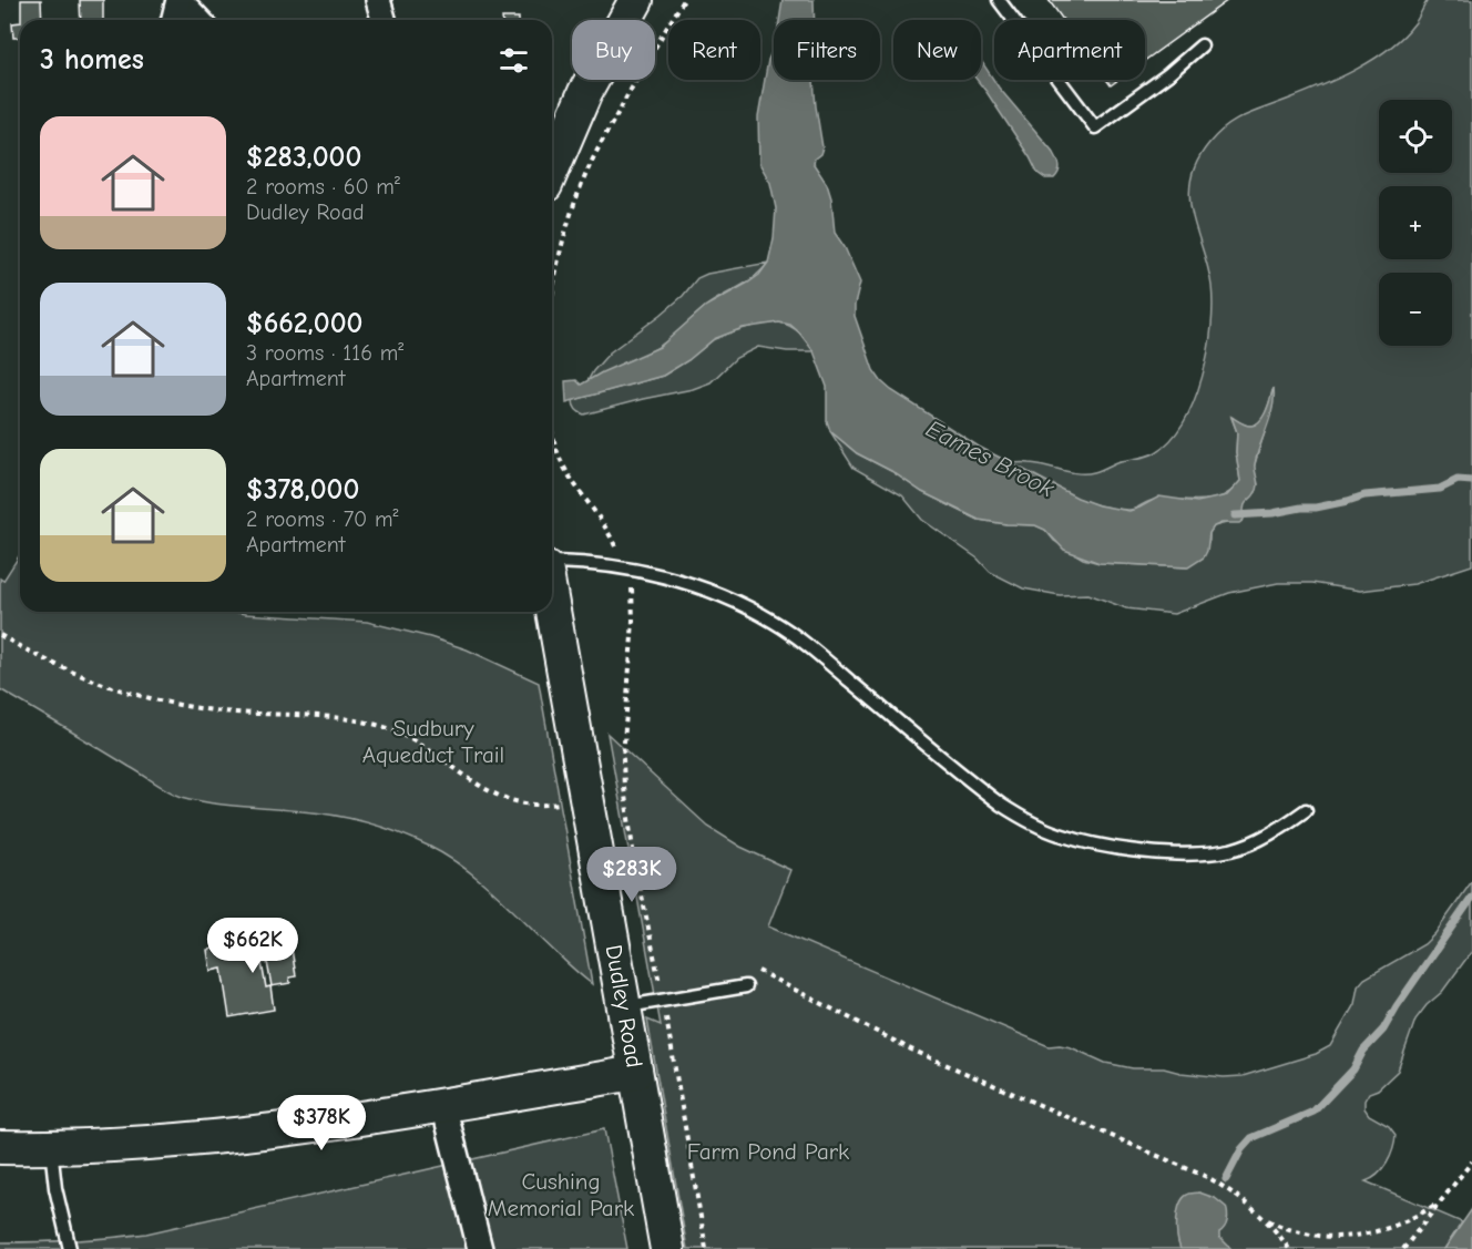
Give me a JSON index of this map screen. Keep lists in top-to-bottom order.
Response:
{
  "streets": {
    "street": ["Dudley Road"]
  },
  "water": ["Eames Brook"],
  "parks": ["Sudbury Aqueduct Trail", "Farm Pond Park", "Cushing Memorial Park"],
  "page": {
    "chip": [
      "Buy",
      "Rent",
      "Filters",
      "New",
      "Apartment"
    ],
    "heading": "3 homes",
    "map_buttons": ["+", "−"],
    "list": [
      {
        "name": "$283,000",
        "note": "2 rooms · 60 m² · Dudley Road"
      },
      {
        "name": "$662,000",
        "note": "3 rooms · 116 m² · Apartment"
      },
      {
        "name": "$378,000",
        "note": "2 rooms · 70 m² · Apartment"
      }
    ],
    "price": ["$283K", "$662K", "$378K"]
  }
}
